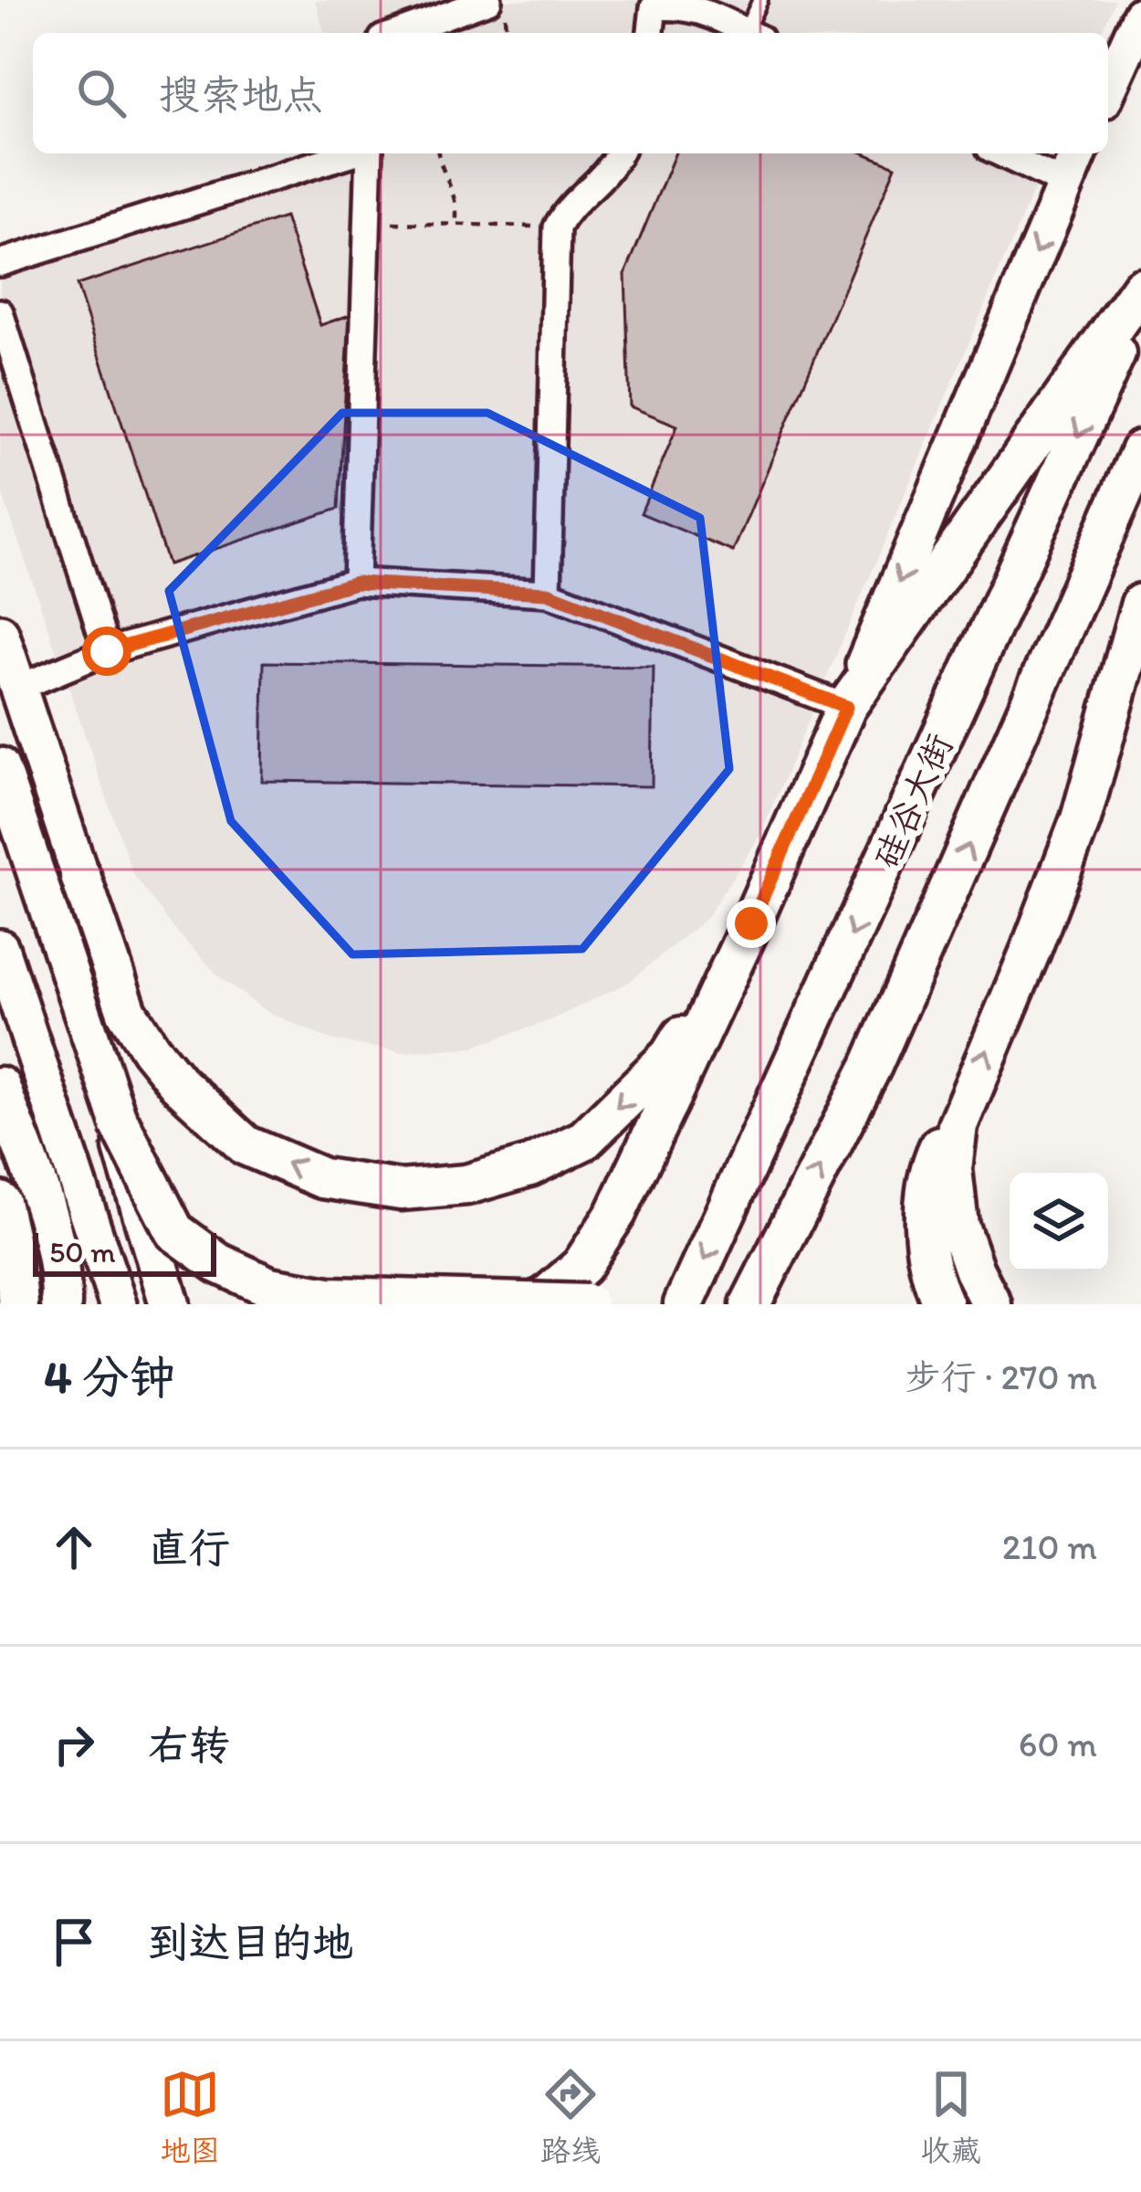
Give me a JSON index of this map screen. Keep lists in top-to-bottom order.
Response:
{
  "streets": {
    "main road": ["硅谷大街"]
  },
  "scale_bar": "50 m",
  "page": {
    "search": "搜索地点",
    "scale": "50 m",
    "heading": ["4 分钟", "步行 · 270 m"],
    "list": [
      ["直行", "210 m"],
      ["右转", "60 m"],
      "到达目的地"
    ],
    "nav": ["地图", "路线", "收藏"]
  }
}
